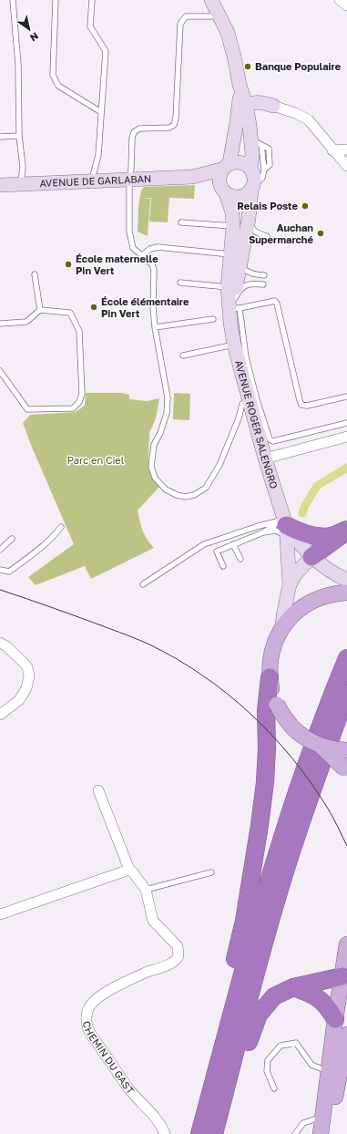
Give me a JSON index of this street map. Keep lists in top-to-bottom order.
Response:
{
  "streets": {
    "main road": ["AVENUE DE GARLABAN", "AVENUE ROGER SALENGRO"],
    "street": ["CHEMIN DU GAST"]
  },
  "crossings": [
    ["AVENUE DE GARLABAN", "AVENUE ROGER SALENGRO"]
  ],
  "parks": ["Parc en Ciel"],
  "places": [
    "Banque Populaire",
    "Relais Poste",
    "Auchan Supermarché",
    "École maternelle Pin Vert",
    "École élémentaire Pin Vert"
  ],
  "north": "bottom right"
}
